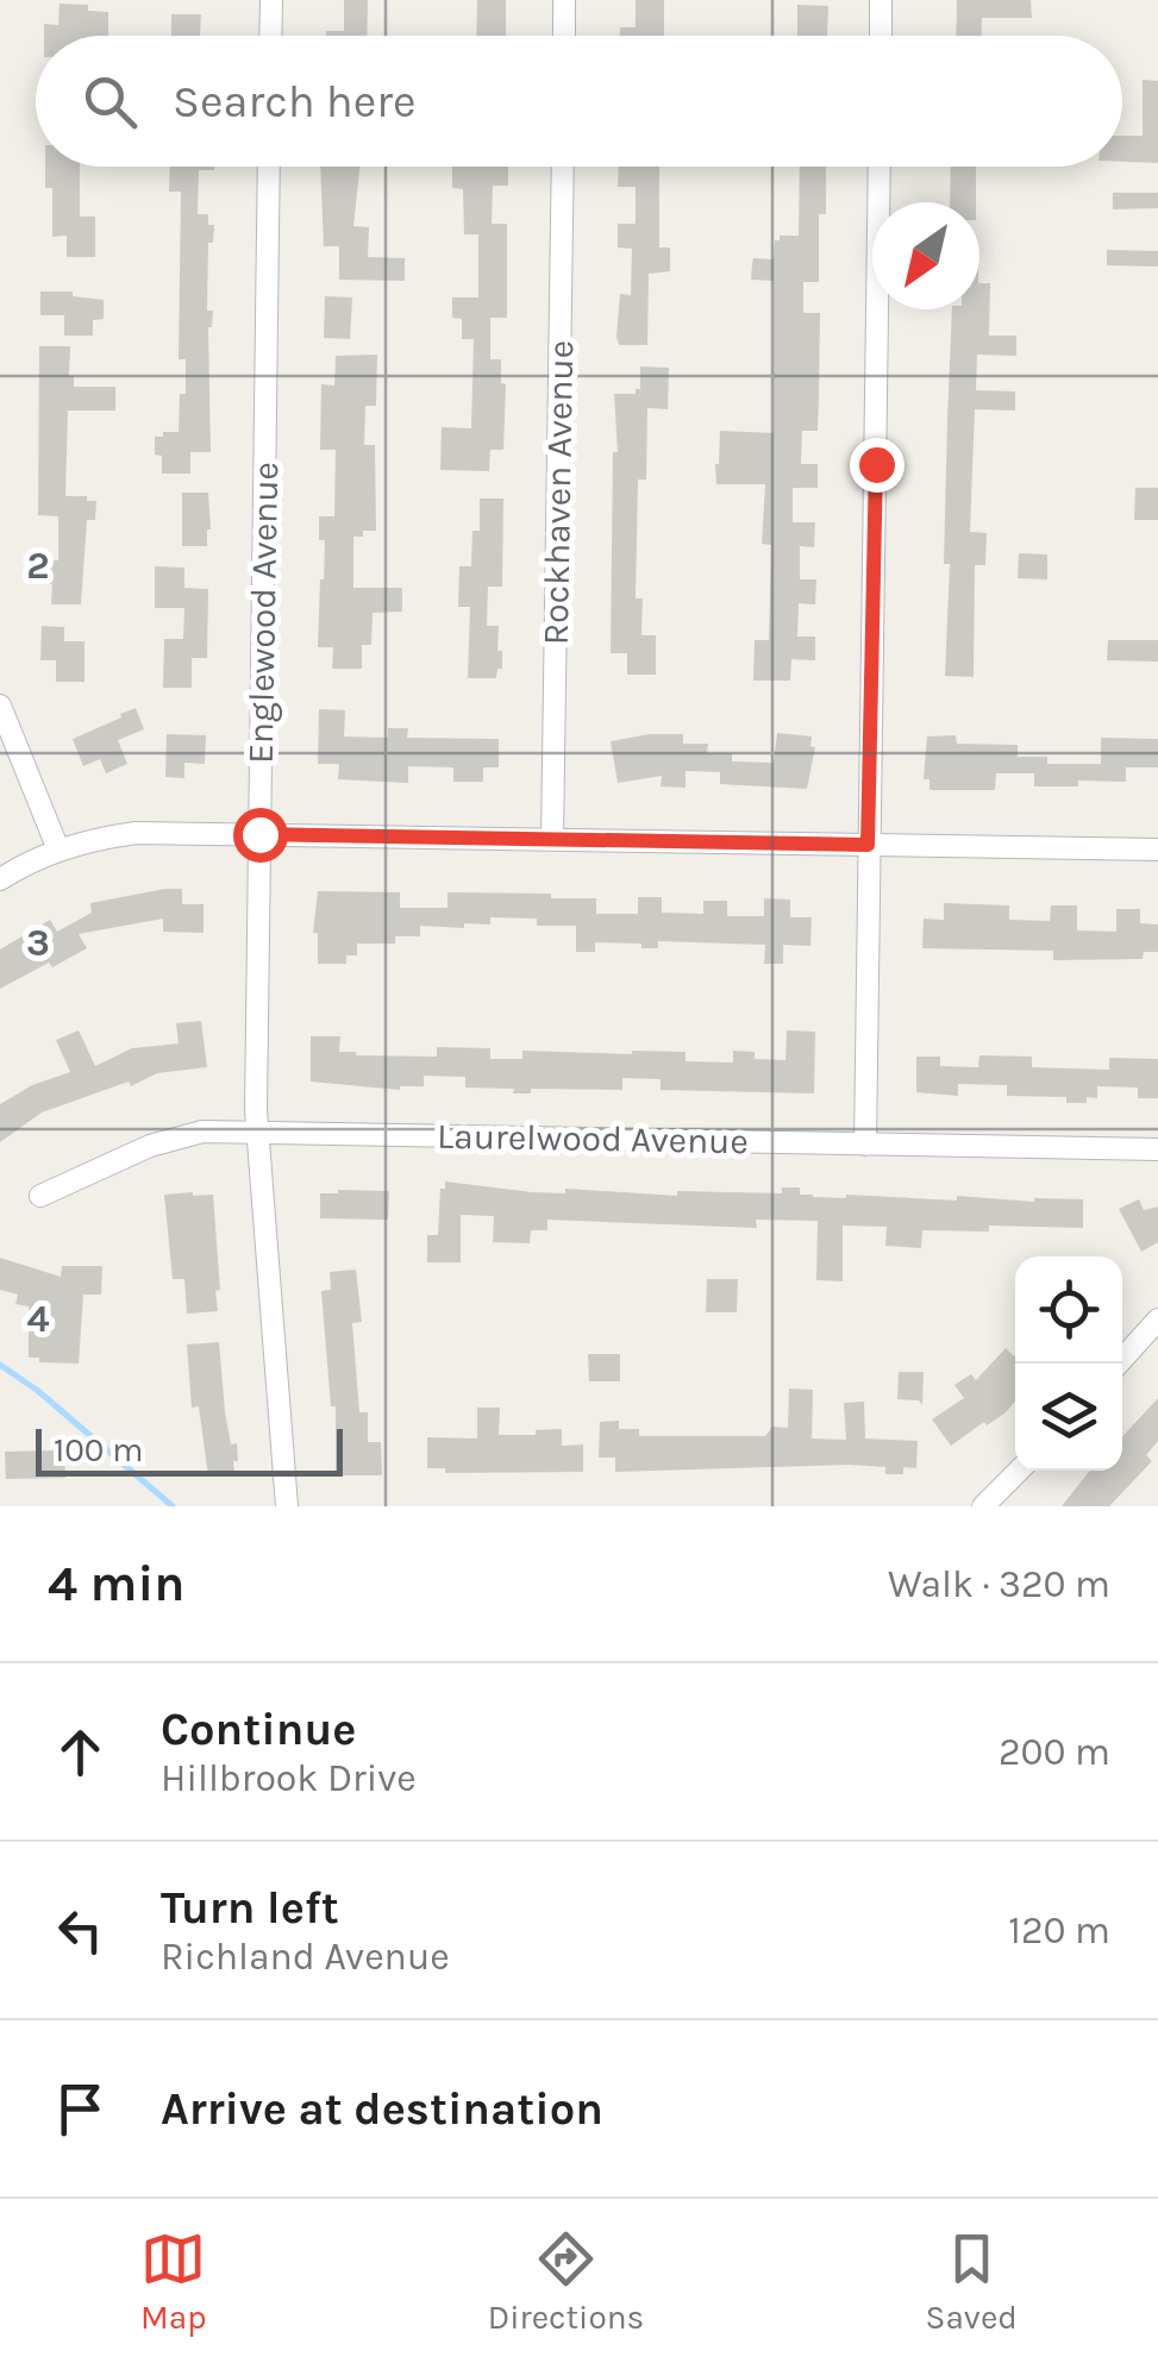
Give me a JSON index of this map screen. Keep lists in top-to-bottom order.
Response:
{
  "streets": {
    "street": ["Rockhaven Avenue", "Englewood Avenue", "Laurelwood Avenue"]
  },
  "crossings": [
    ["Englewood Avenue", "Laurelwood Avenue"]
  ],
  "scale_bar": "100 m",
  "north": "bottom left",
  "page": {
    "search": "Search here",
    "scale": "100 m",
    "heading": ["4 min", "Walk · 320 m"],
    "list": [
      ["Continue", "Hillbrook Drive", "200 m"],
      ["Turn left", "Richland Avenue", "120 m"],
      "Arrive at destination"
    ],
    "nav": ["Map", "Directions", "Saved"]
  },
  "grid": {
    "rows": ["2", "3", "4"]
  }
}
